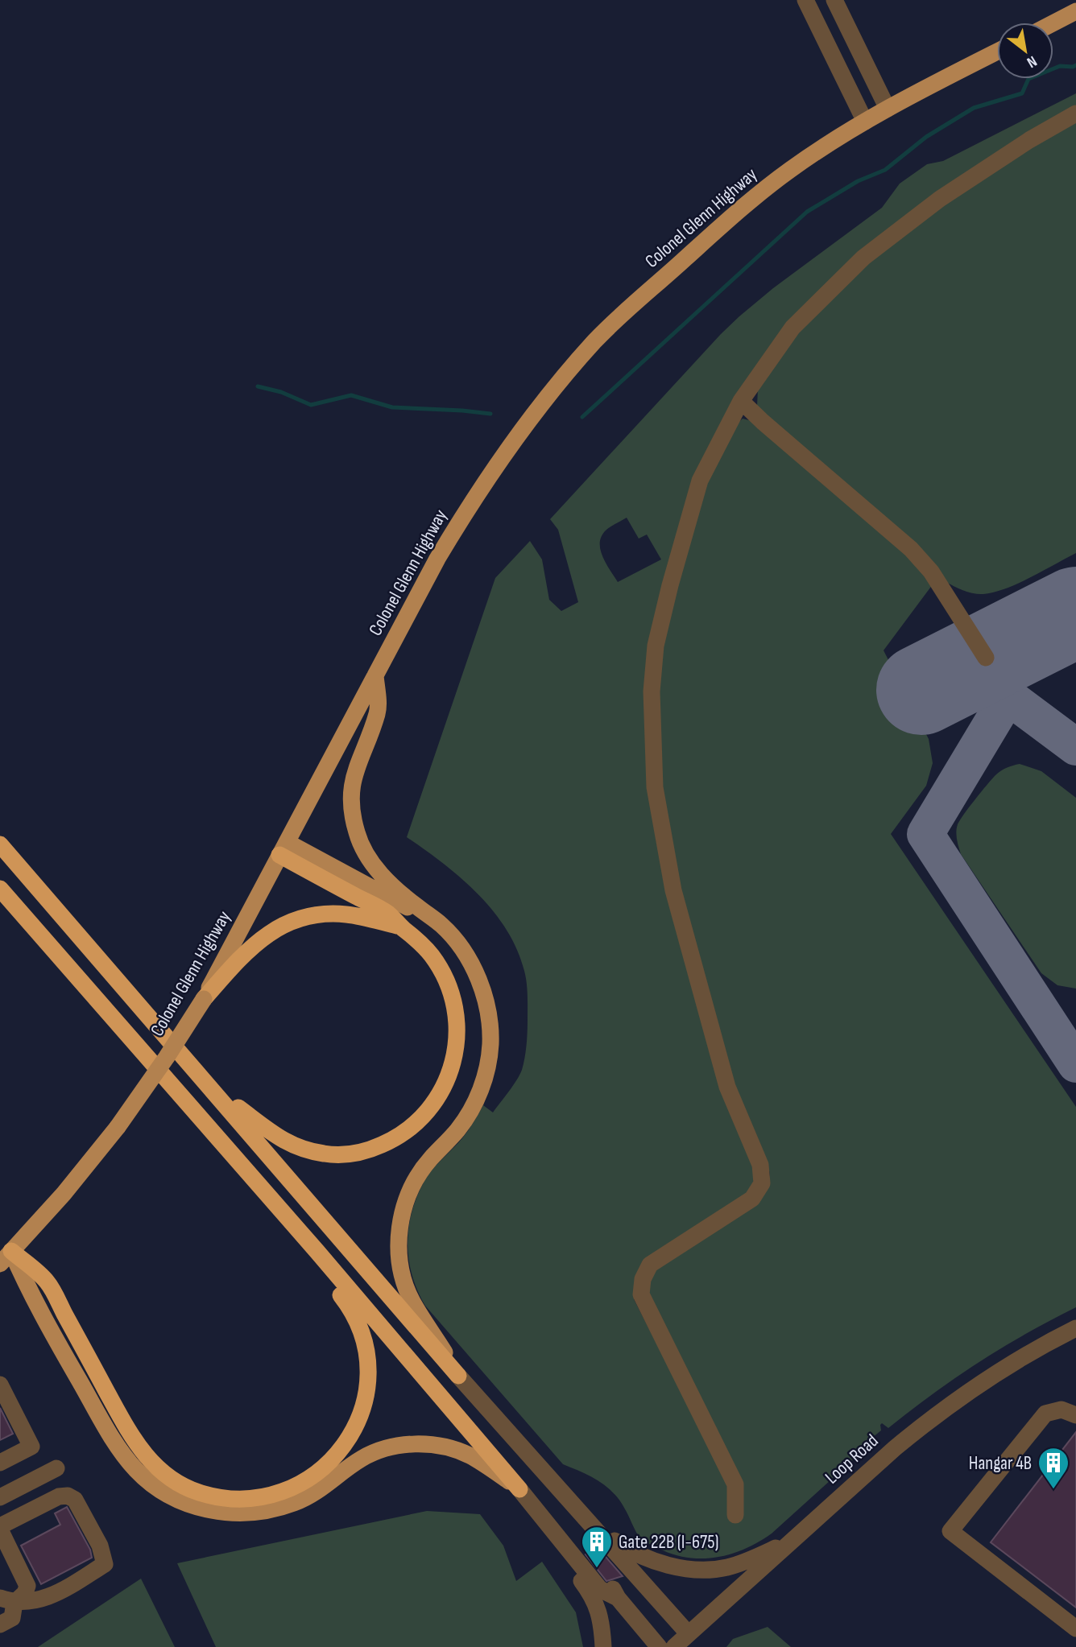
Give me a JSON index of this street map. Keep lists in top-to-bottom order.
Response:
{
  "streets": {
    "main road": ["Colonel Glenn Highway"],
    "street": ["Loop Road"]
  },
  "places": {
    "building": ["Hangar 4B", "Gate 22B (I-675)"]
  },
  "north": "bottom right"
}
